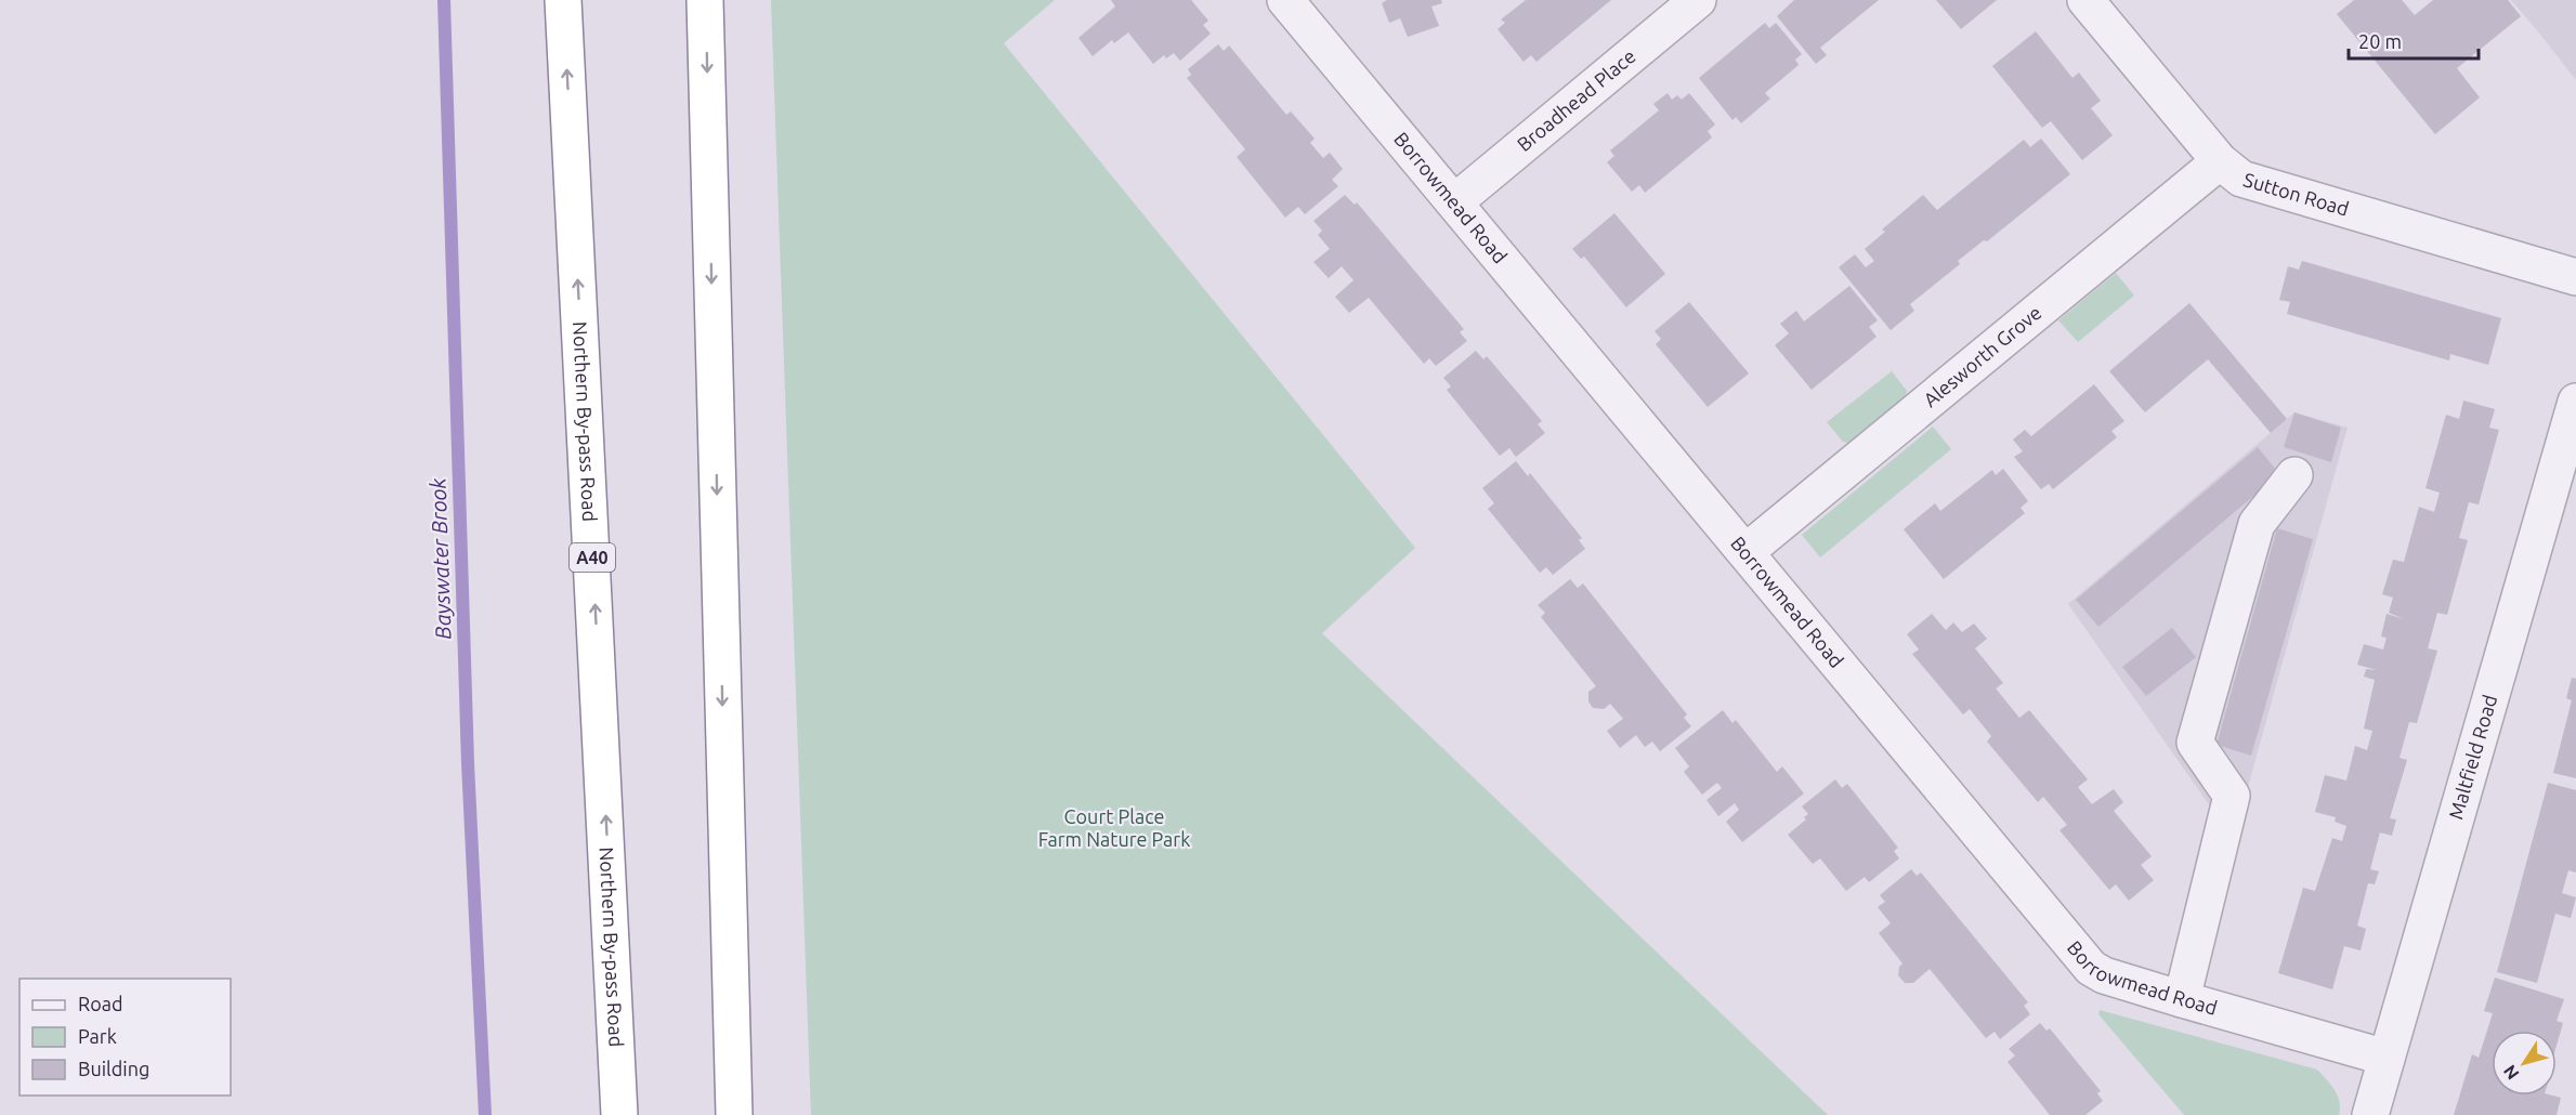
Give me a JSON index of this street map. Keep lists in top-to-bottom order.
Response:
{
  "streets": {
    "highway": ["Northern By-pass Road", "A40"],
    "street": [
      "Broadhead Place",
      "Sutton Road",
      "Borrowmead Road",
      "Alesworth Grove",
      "Maltfield Road"
    ]
  },
  "crossings": [
    ["Broadhead Place", "Borrowmead Road"],
    ["Sutton Road", "Alesworth Grove"],
    ["Borrowmead Road", "Alesworth Grove"],
    ["Borrowmead Road", "Maltfield Road"]
  ],
  "water": ["Bayswater Brook"],
  "parks": ["Court Place Farm Nature Park"],
  "legend": ["Road", "Park", "Building"],
  "scale_bar": "20 m",
  "north": "bottom left"
}
